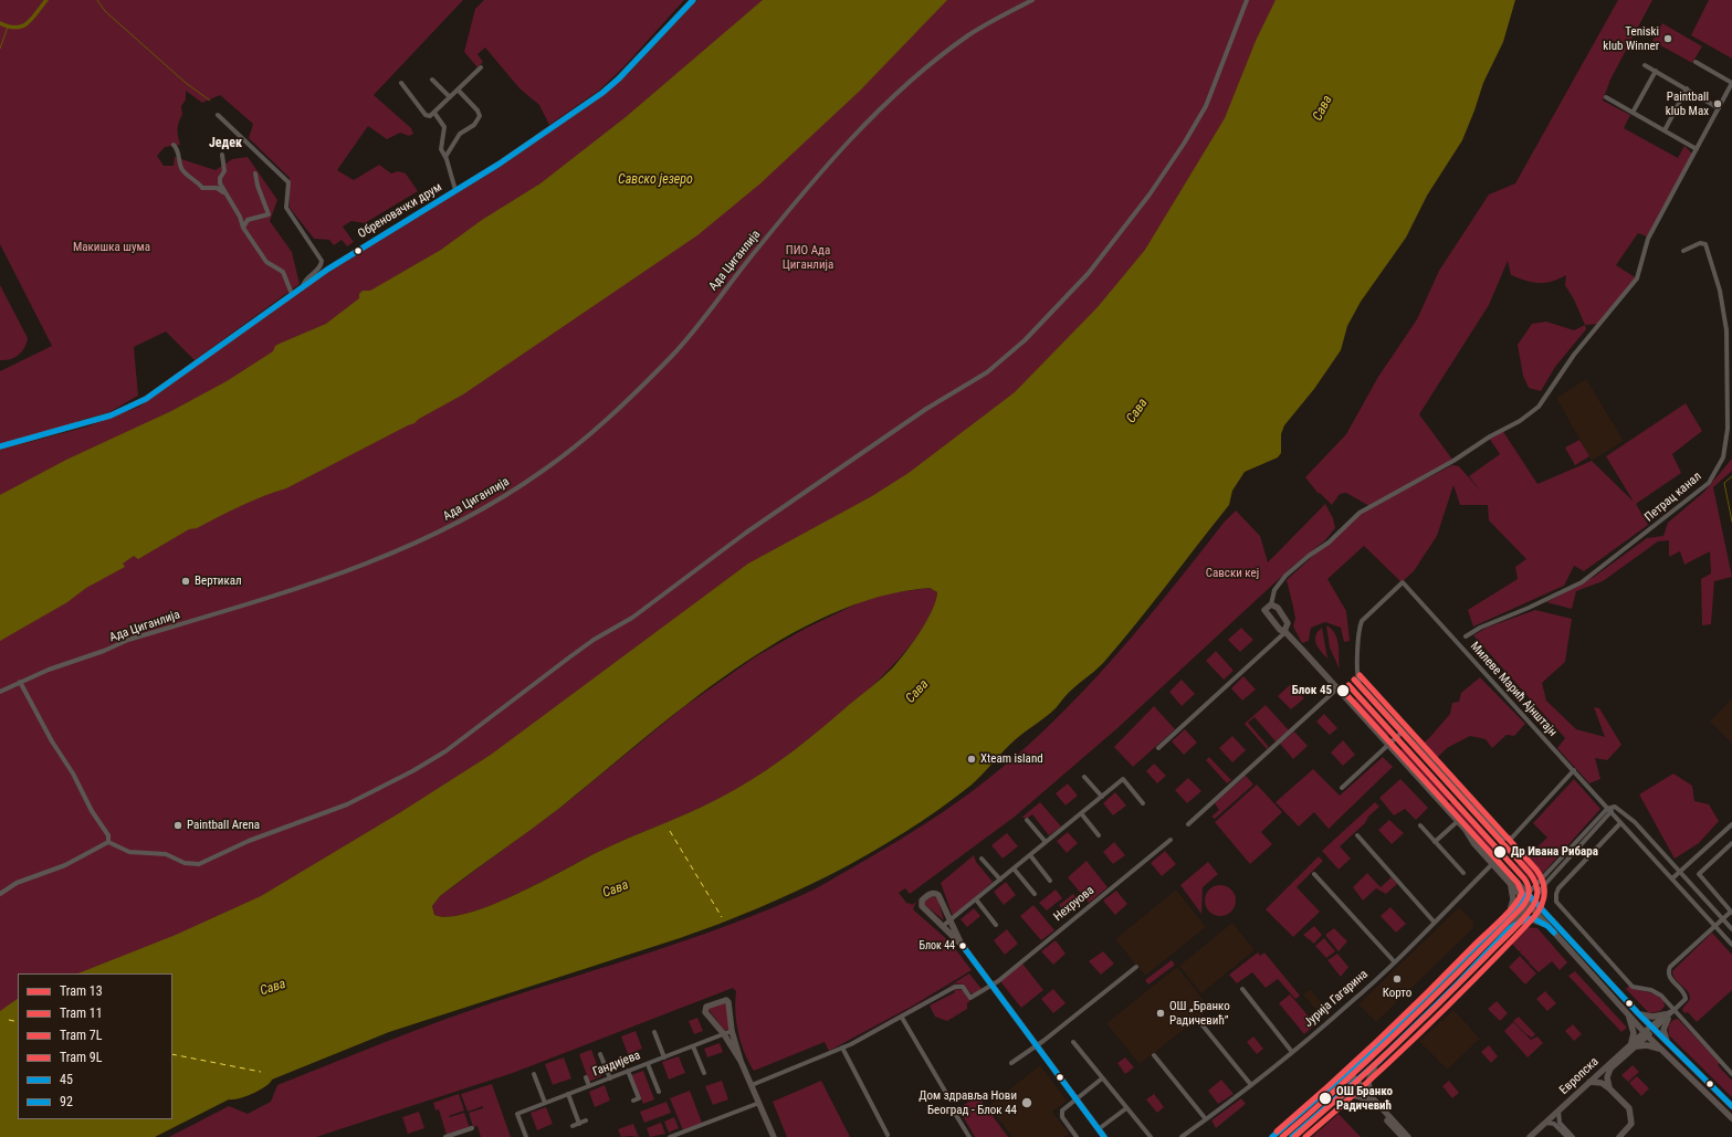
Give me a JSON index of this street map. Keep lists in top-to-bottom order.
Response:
{
  "streets": {
    "street": [
      "Обреновачки друм",
      "Ада Циганлија",
      "Петрац канал",
      "Милеве Марић Ајнштајн",
      "Нехруова",
      "Јурија Гагарина",
      "Гандијева",
      "Европска"
    ]
  },
  "districts": ["Једек"],
  "water": ["Сава", "Савско језеро"],
  "parks": ["Макишка шума", "ПИО Ада Циганлија", "Савски кеј"],
  "places": [
    "Teniski klub Winner",
    "Paintball klub Max",
    "Вертикал",
    "Блок 45",
    "Xteam island",
    "Paintball Arena",
    "Др Ивана Рибара",
    "Блок 44",
    "Корто",
    "ОШ „Бранко Радичевић”",
    "ОШ Бранко Радичевић",
    "Дом здравља Нови Београд - Блок 44"
  ],
  "lines": [
    "transit line 92",
    "tram line 9L",
    "tram line 11",
    "tram line 13",
    "tram line 7L",
    "transit line 45"
  ],
  "legend": [
    "Tram 13",
    "Tram 11",
    "Tram 7L",
    "Tram 9L",
    "45",
    "92"
  ]
}
